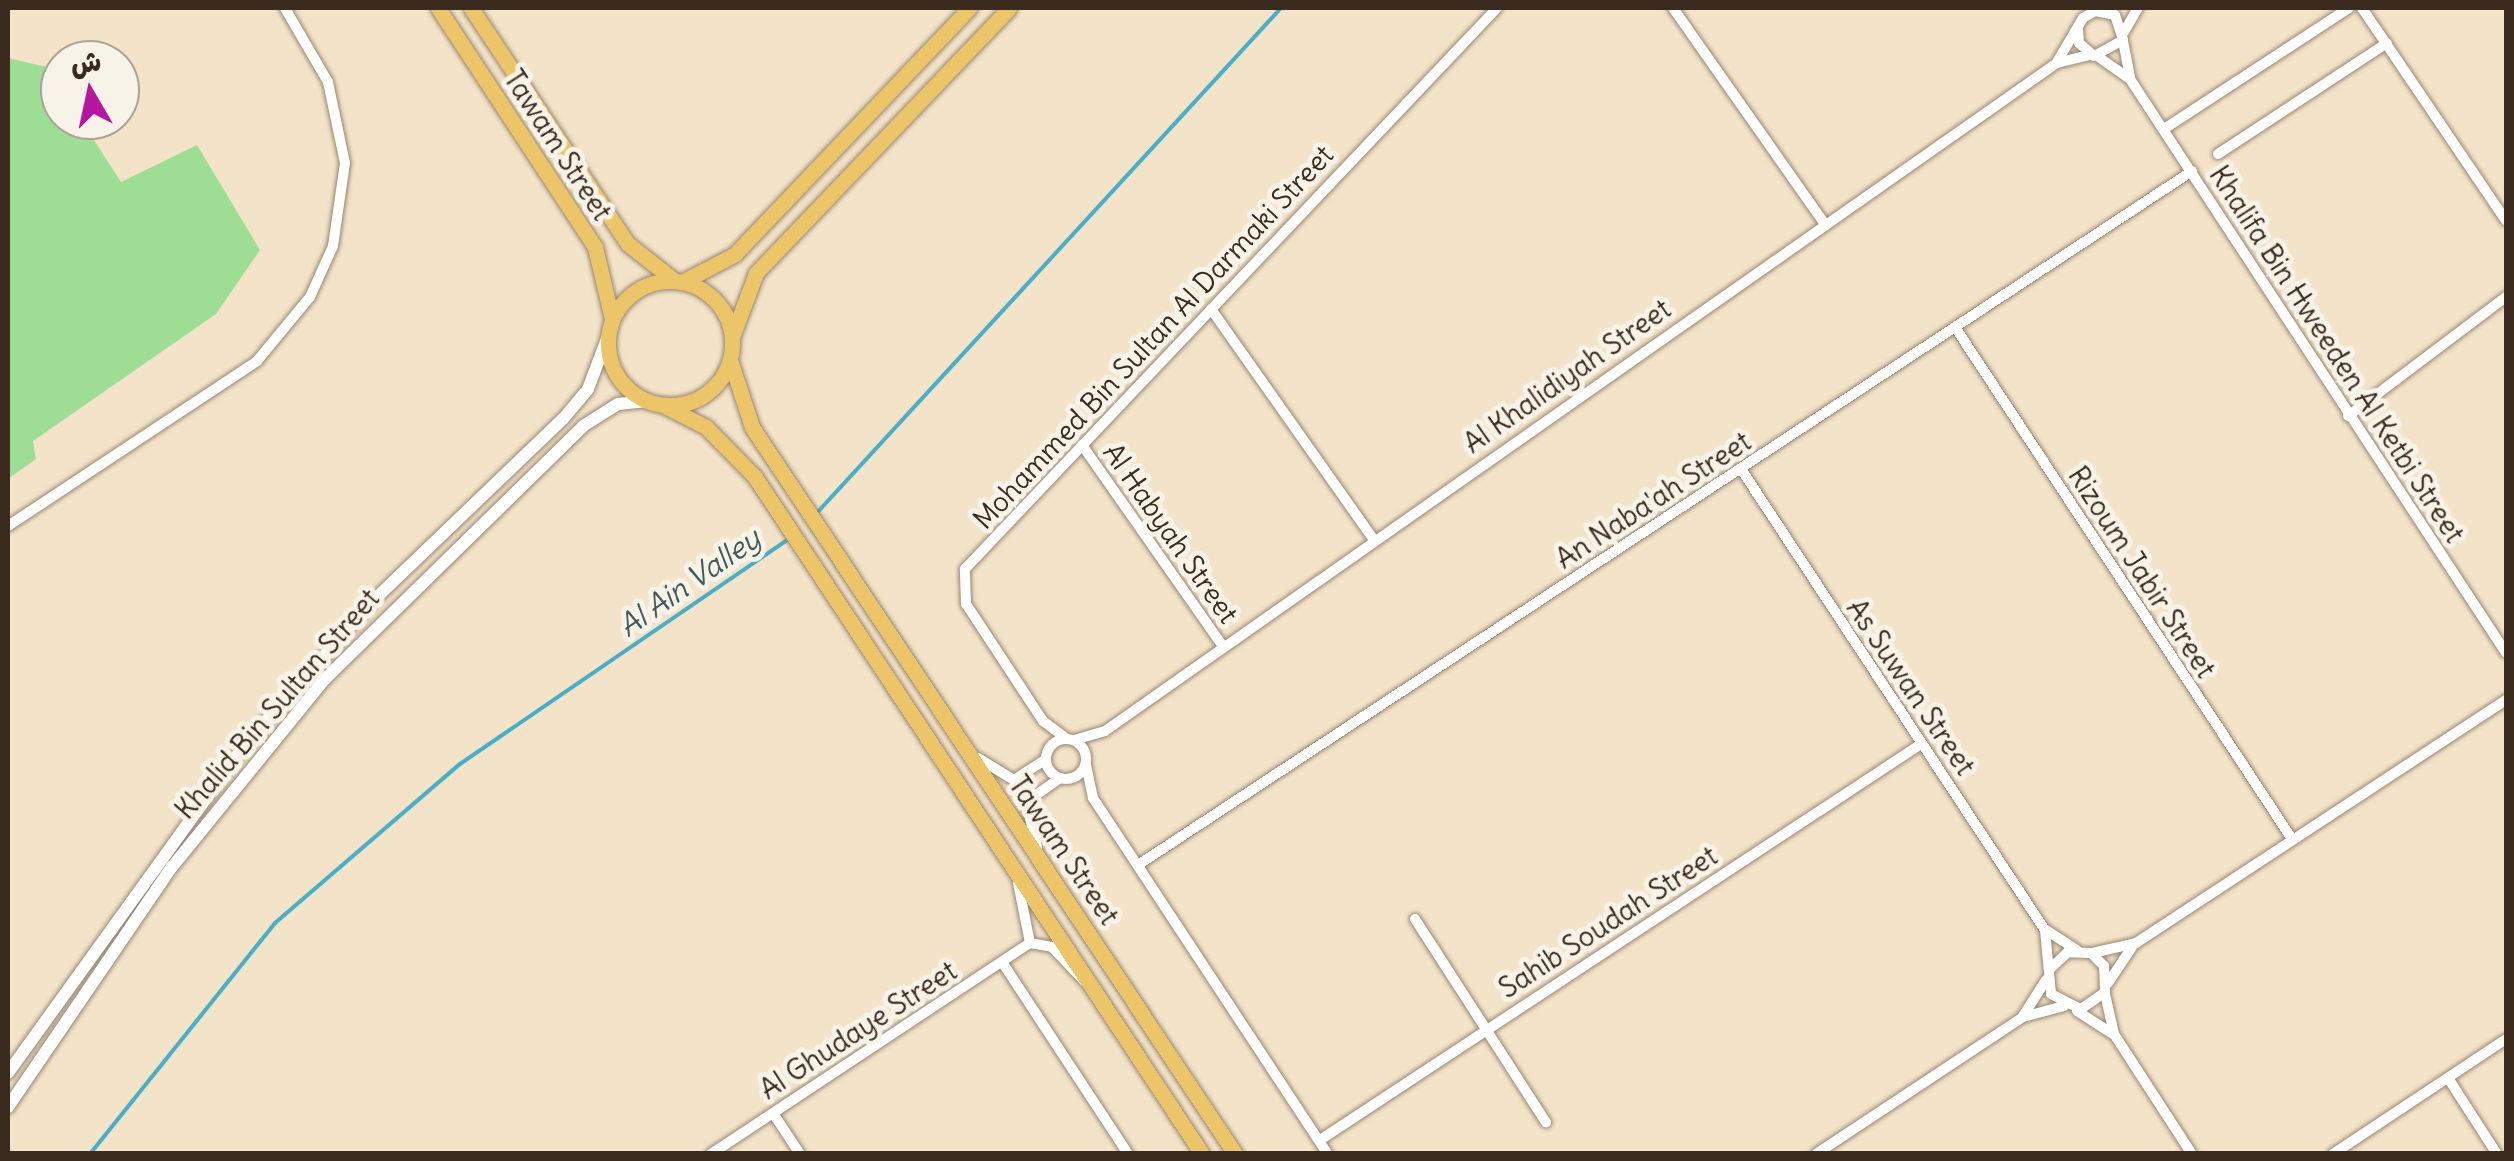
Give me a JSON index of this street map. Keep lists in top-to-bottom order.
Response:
{
  "streets": {
    "main road": ["Tawam Street"],
    "street": [
      "Mohammed Bin Sultan Al Darmaki Street",
      "Khalifa Bin Hweeden Al Ketbi Street",
      "Al Khalidiyah Street",
      "An Naba'ah Street",
      "Al Habyah Street",
      "Rizoum Jabir Street",
      "As Suwan Street",
      "Khalid Bin Sultan Street",
      "Sahib Soudah Street",
      "Al Ghudaye Street"
    ]
  },
  "crossings": [
    ["Tawam Street", "Khalid Bin Sultan Street"],
    ["Mohammed Bin Sultan Al Darmaki Street", "Al Khalidiyah Street"],
    ["Mohammed Bin Sultan Al Darmaki Street", "Al Habyah Street"],
    ["Khalifa Bin Hweeden Al Ketbi Street", "Al Khalidiyah Street"],
    ["Khalifa Bin Hweeden Al Ketbi Street", "An Naba'ah Street"],
    ["Al Khalidiyah Street", "Al Habyah Street"],
    ["An Naba'ah Street", "Rizoum Jabir Street"],
    ["An Naba'ah Street", "As Suwan Street"],
    ["As Suwan Street", "Sahib Soudah Street"]
  ],
  "water": ["Al Ain Valley"],
  "north": "top"
}
